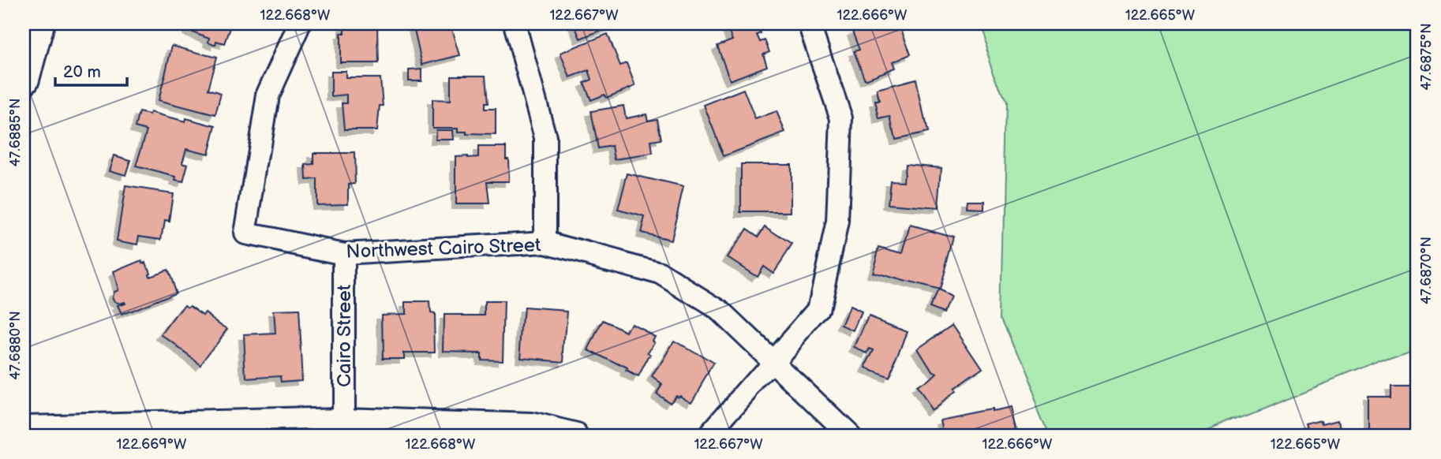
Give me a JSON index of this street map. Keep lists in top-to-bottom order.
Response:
{
  "streets": {
    "street": ["Northwest Cairo Street", "Cairo Street"]
  },
  "crossings": [
    ["Northwest Cairo Street", "Cairo Street"]
  ],
  "scale_bar": "20 m",
  "coordinates": [
    "122.668°W",
    "122.667°W",
    "122.666°W",
    "122.665°W",
    "47.6875°N",
    "47.6885°N",
    "47.6870°N",
    "47.6880°N",
    "122.669°W"
  ]
}
